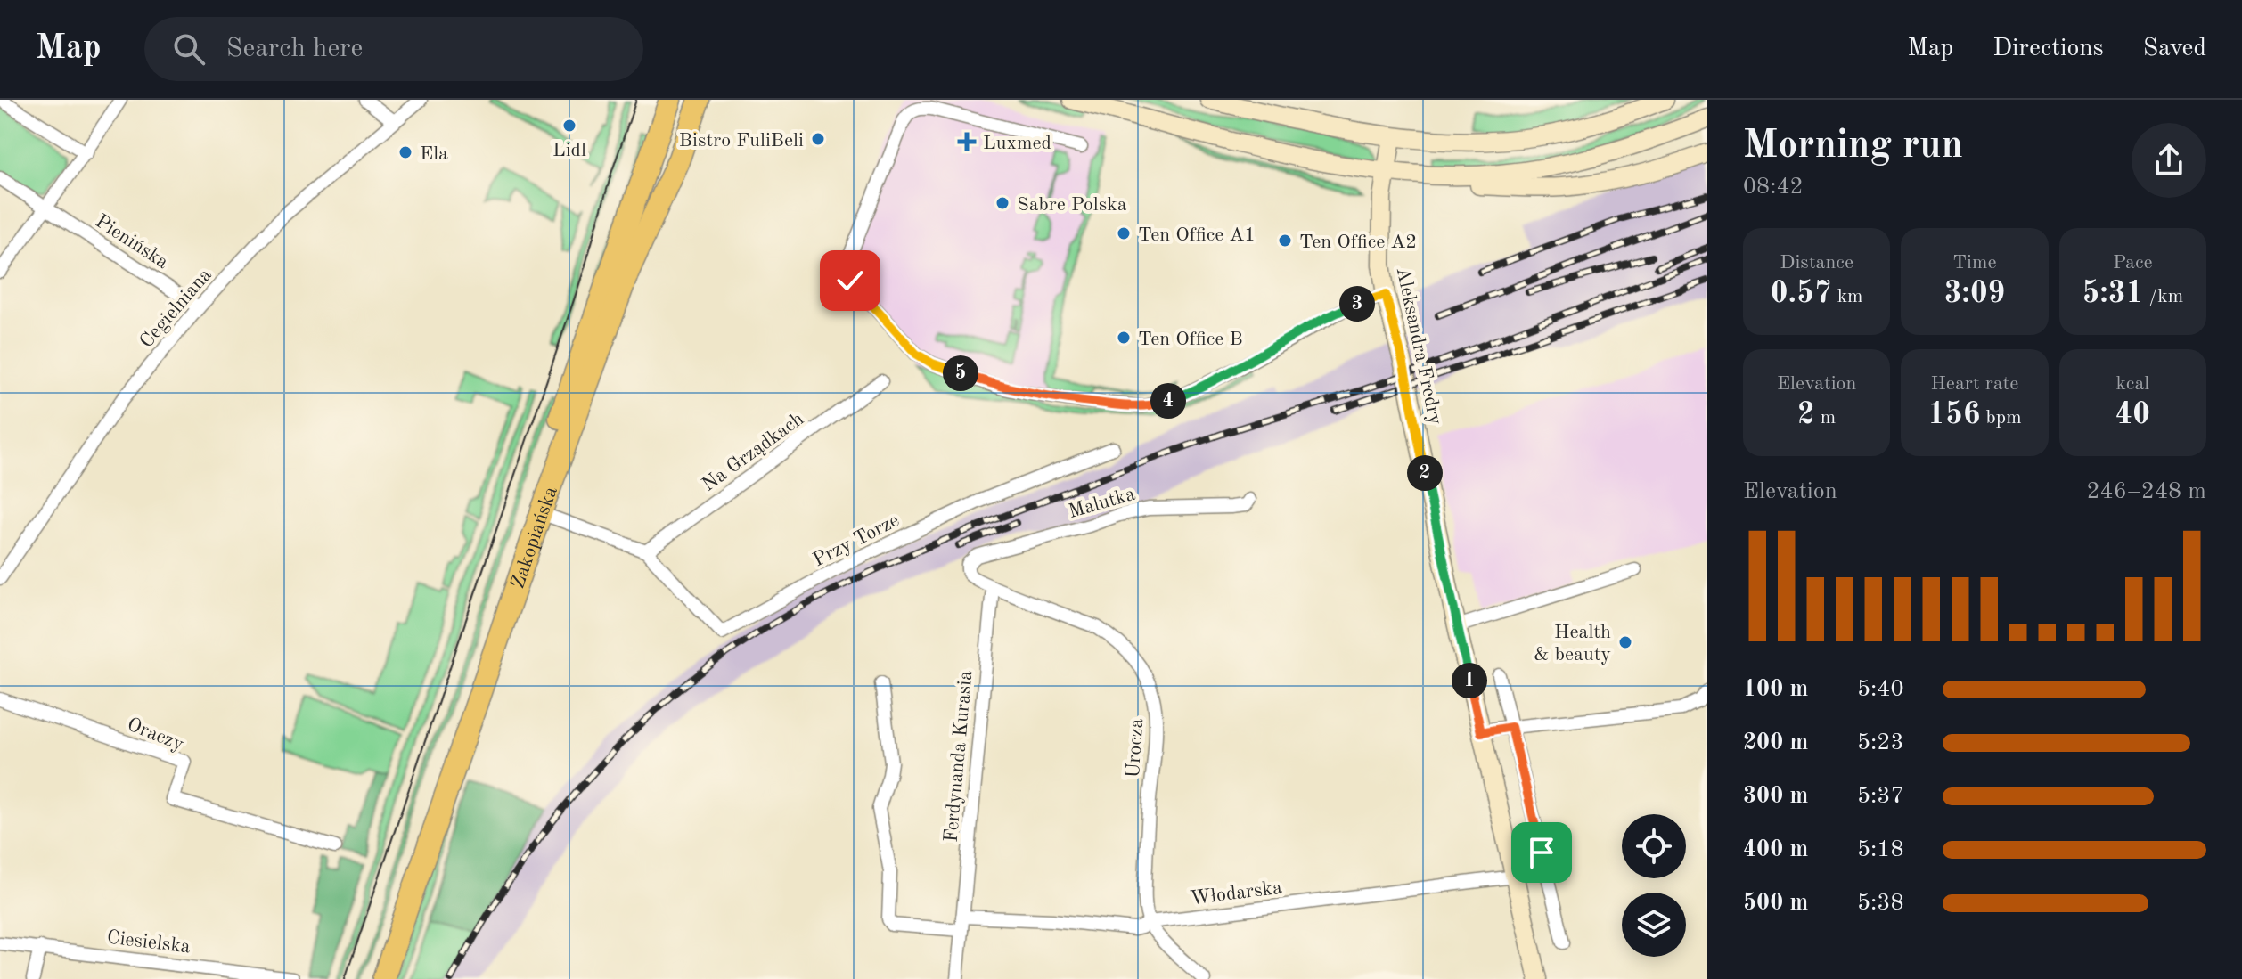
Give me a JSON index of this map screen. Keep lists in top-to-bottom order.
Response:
{
  "streets": {
    "main road": ["Aleksandra Fredry", "Zakopiańska"],
    "street": [
      "Pienińska",
      "Cegielniana",
      "Na Grządkach",
      "Malutka",
      "Przy Torze",
      "Oraczy",
      "Urocza",
      "Ferdynanda Kurasia",
      "Włodarska",
      "Ciesielska"
    ]
  },
  "crossings": [
    ["Pienińska", "Cegielniana"],
    ["Aleksandra Fredry", "Włodarska"],
    ["Na Grządkach", "Przy Torze"],
    ["Malutka", "Urocza"],
    ["Urocza", "Ferdynanda Kurasia"],
    ["Urocza", "Włodarska"],
    ["Ferdynanda Kurasia", "Włodarska"]
  ],
  "places": {
    "other": [
      "Lidl",
      "Bistro FuliBeli",
      "Ela",
      "Sabre Polska",
      "Ten Office A1",
      "Ten Office A2",
      "Ten Office B",
      "Health & beauty"
    ],
    "health": ["Luxmed"]
  },
  "page": {
    "header": "Map",
    "search": "Search here",
    "nav": ["Map", "Directions", "Saved"],
    "heading": ["Morning run", "08:42"],
    "stats": [
      ["Distance", "0.57 km"],
      ["Time", "3:09"],
      ["Pace", "5:31 /km"],
      ["Elevation", "2 m"],
      ["Heart rate", "156 bpm"],
      ["kcal", "40"]
    ],
    "pins": [
      "3",
      "5",
      "4",
      "2",
      "1"
    ],
    "chart": ["Elevation", "246–248 m"],
    "list": [
      {
        "name": "100 m",
        "note": "5:40"
      },
      {
        "name": "200 m",
        "note": "5:23"
      },
      {
        "name": "300 m",
        "note": "5:37"
      },
      {
        "name": "400 m",
        "note": "5:18"
      },
      {
        "name": "500 m",
        "note": "5:38"
      }
    ]
  }
}
